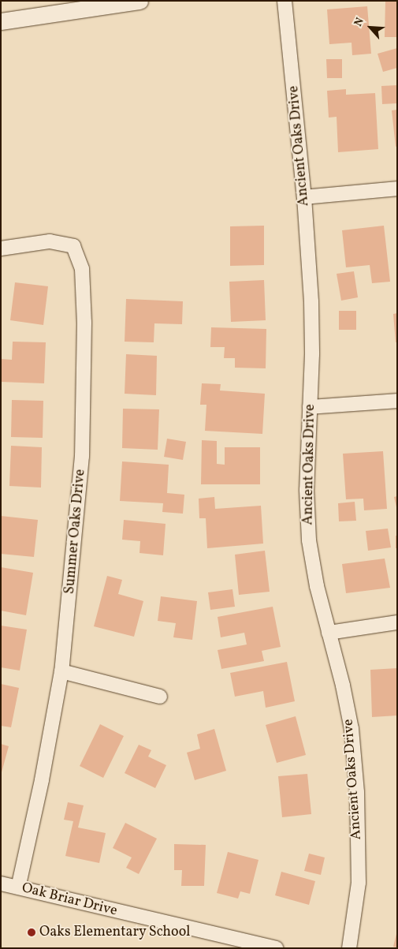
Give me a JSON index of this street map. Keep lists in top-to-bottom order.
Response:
{
  "streets": {
    "street": ["Ancient Oaks Drive", "Summer Oaks Drive", "Oak Briar Drive"]
  },
  "crossings": [
    ["Summer Oaks Drive", "Oak Briar Drive"]
  ],
  "places": ["Oaks Elementary School"],
  "north": "top left"
}
